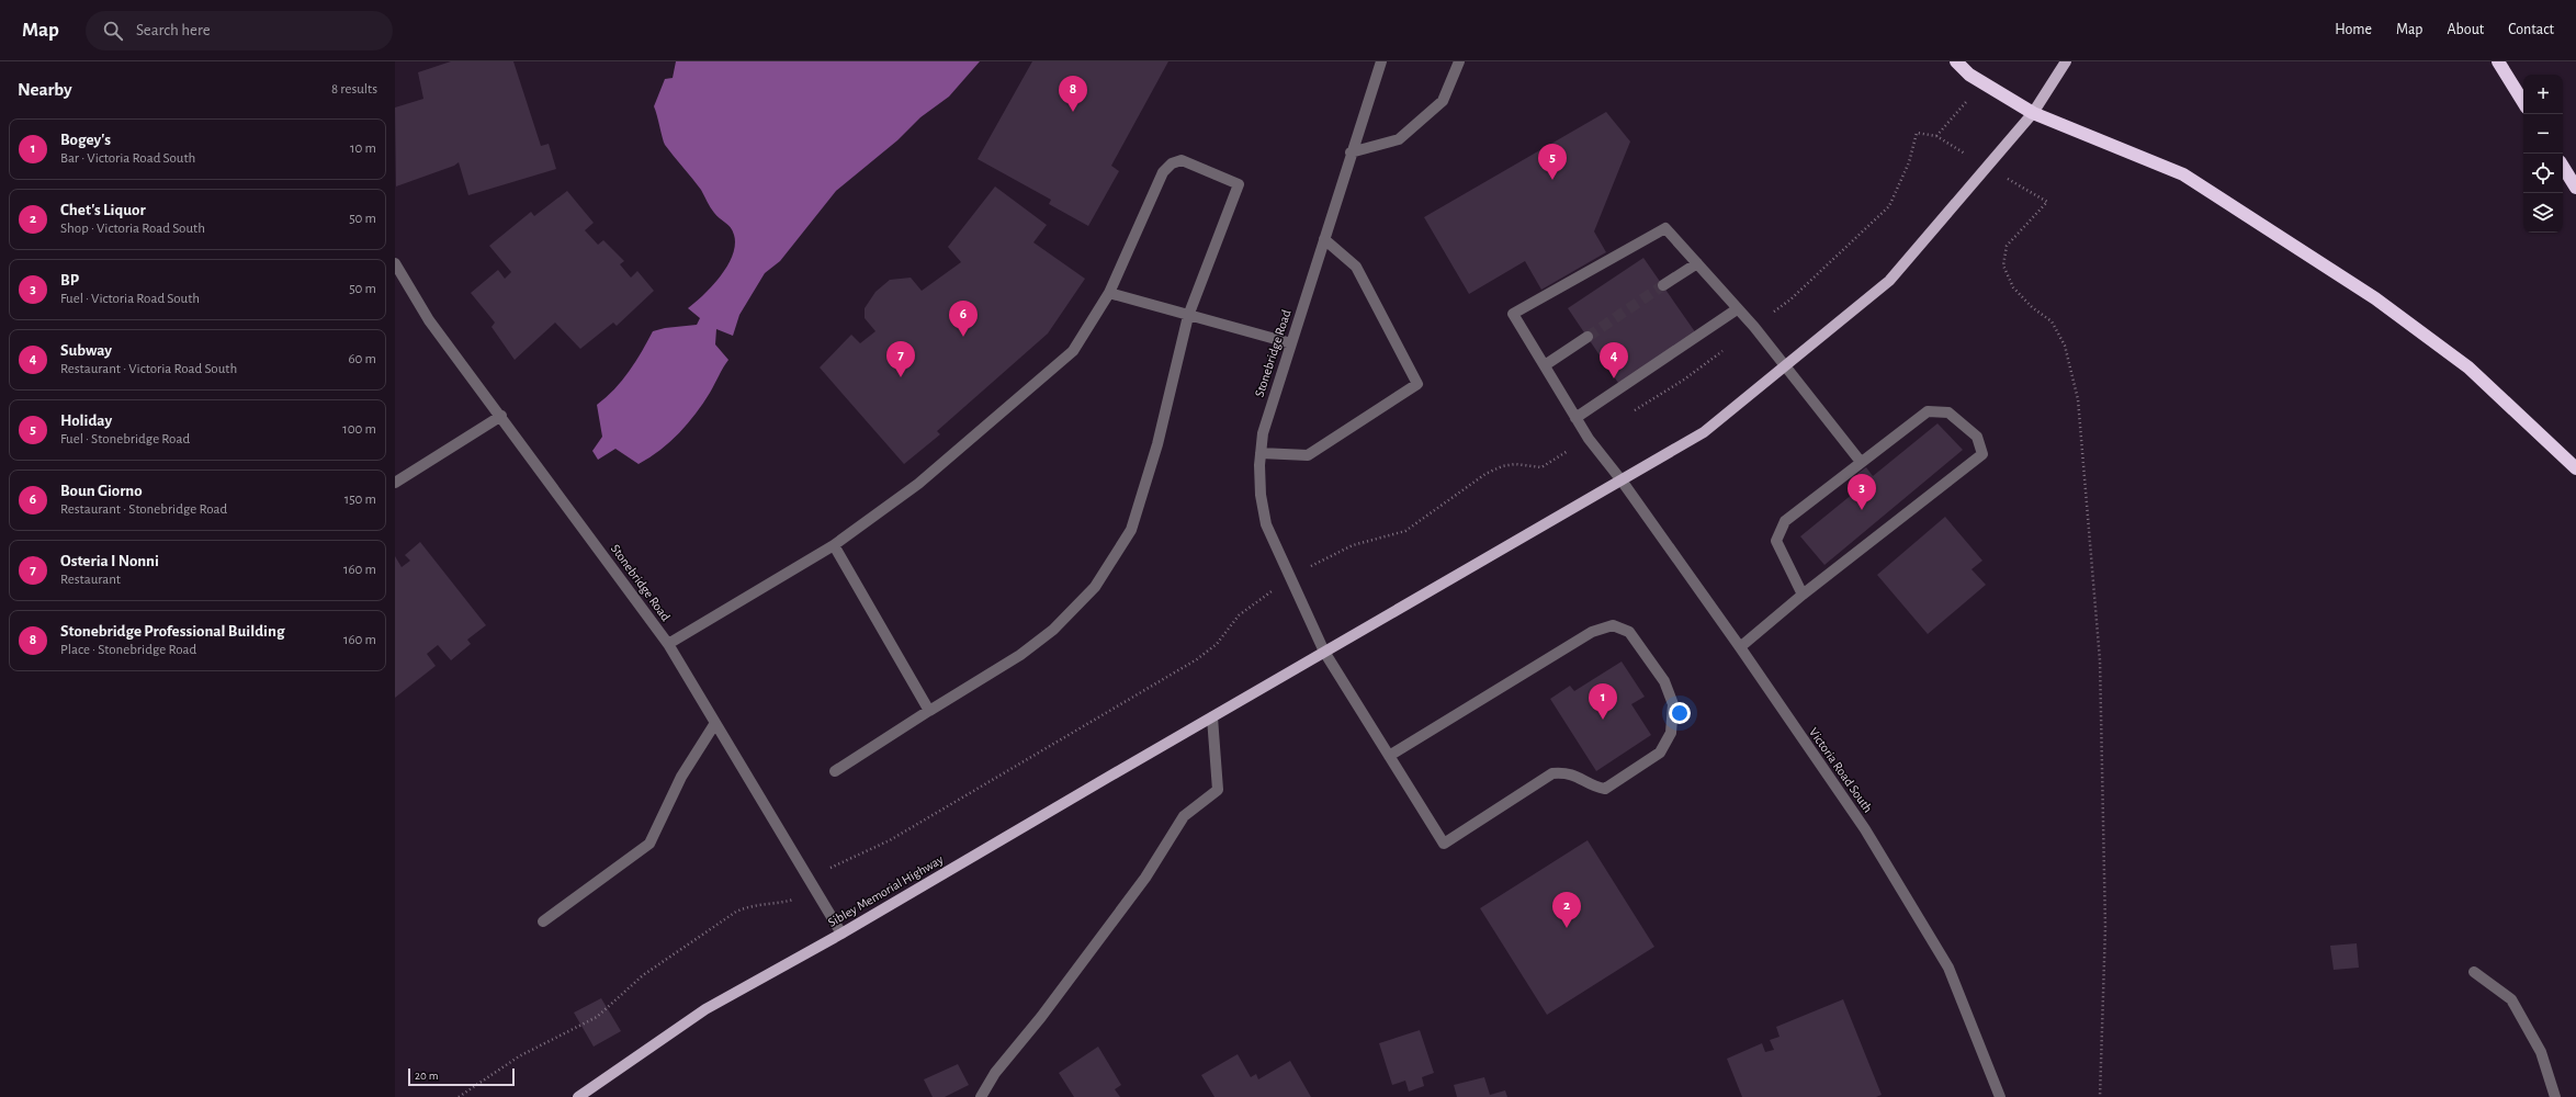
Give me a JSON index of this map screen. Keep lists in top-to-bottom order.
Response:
{
  "streets": {
    "main road": ["Sibley Memorial Highway"],
    "street": ["Stonebridge Road", "Victoria Road South"]
  },
  "crossings": [
    ["Stonebridge Road", "Sibley Memorial Highway"],
    ["Victoria Road South", "Sibley Memorial Highway"]
  ],
  "scale_bar": "20 m",
  "page": {
    "header": "Map",
    "search": "Search here",
    "nav": [
      "Home",
      "Map",
      "About",
      "Contact"
    ],
    "heading": ["Nearby", "8 results"],
    "map_buttons": ["+", "−"],
    "pins": [
      "8",
      "5",
      "6",
      "7",
      "4",
      "3",
      "1",
      "2"
    ],
    "list": [
      {
        "mark": "1",
        "name": "Bogey's",
        "note": "Bar · Victoria Road South",
        "value": "10 m"
      },
      {
        "mark": "2",
        "name": "Chet's Liquor",
        "note": "Shop · Victoria Road South",
        "value": "50 m"
      },
      {
        "mark": "3",
        "name": "BP",
        "note": "Fuel · Victoria Road South",
        "value": "50 m"
      },
      {
        "mark": "4",
        "name": "Subway",
        "note": "Restaurant · Victoria Road South",
        "value": "60 m"
      },
      {
        "mark": "5",
        "name": "Holiday",
        "note": "Fuel · Stonebridge Road",
        "value": "100 m"
      },
      {
        "mark": "6",
        "name": "Boun Giorno",
        "note": "Restaurant · Stonebridge Road",
        "value": "150 m"
      },
      {
        "mark": "7",
        "name": "Osteria I Nonni",
        "note": "Restaurant",
        "value": "160 m"
      },
      {
        "mark": "8",
        "name": "Stonebridge Professional Building",
        "note": "Place · Stonebridge Road",
        "value": "160 m"
      }
    ],
    "scale": "20 m"
  }
}
